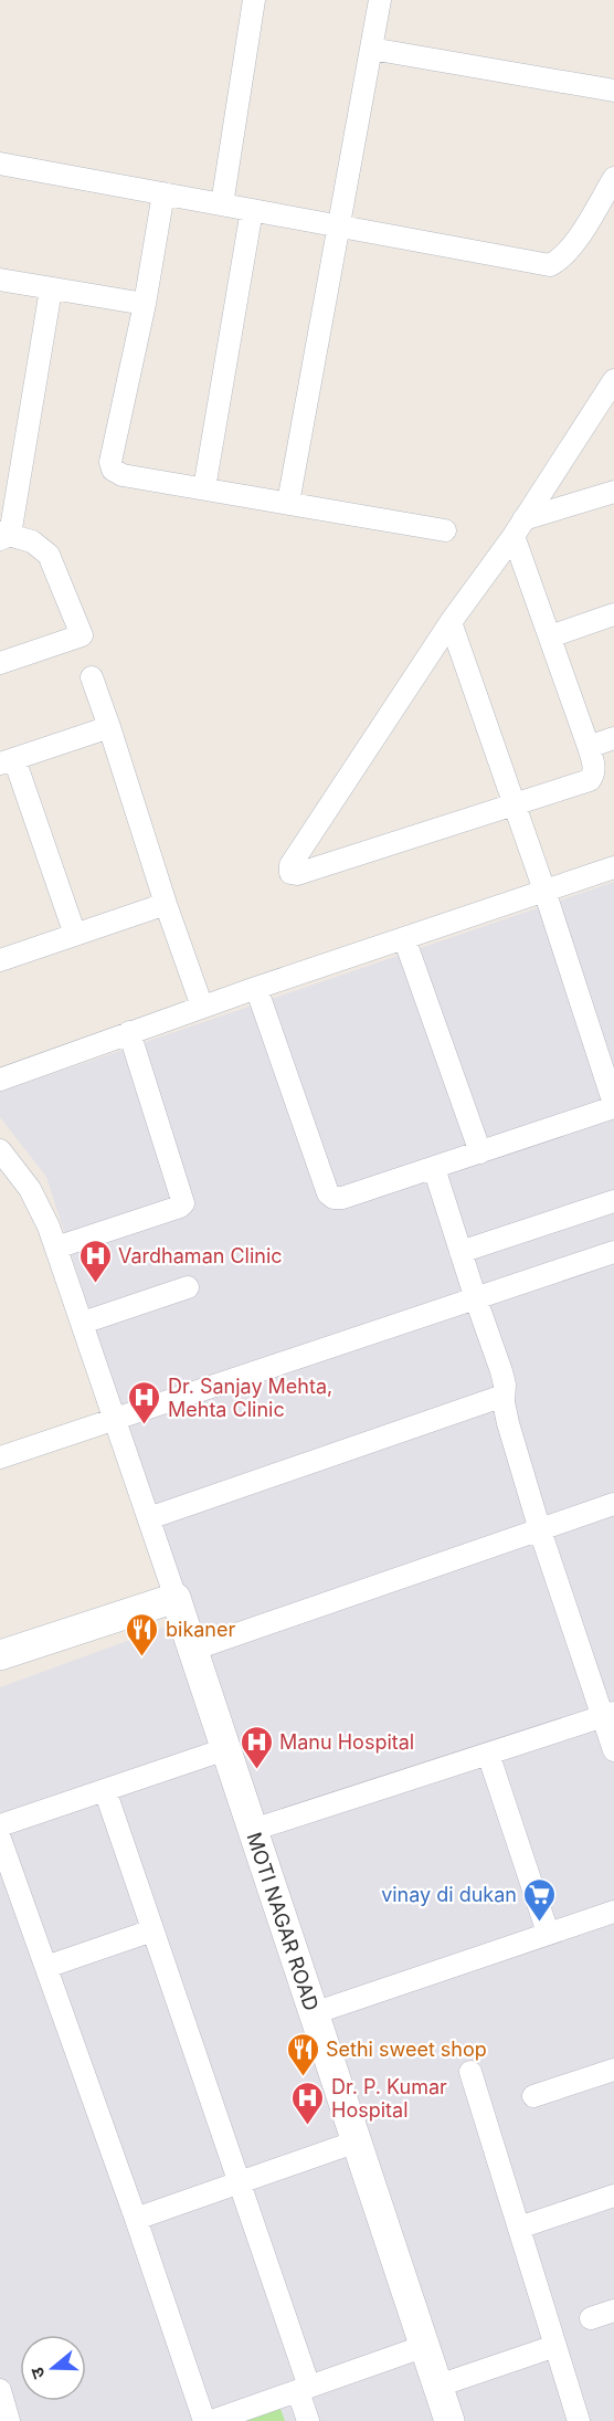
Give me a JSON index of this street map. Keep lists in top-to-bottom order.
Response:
{
  "streets": {
    "street": ["MOTI NAGAR ROAD"]
  },
  "places": {
    "hospital": [
      "Vardhaman Clinic",
      "Dr. Sanjay Mehta, Mehta Clinic",
      "Manu Hospital",
      "Dr. P. Kumar Hospital"
    ],
    "restaurant": ["bikaner", "Sethi sweet shop"],
    "supermarket": ["vinay di dukan"]
  },
  "north": "left"
}
